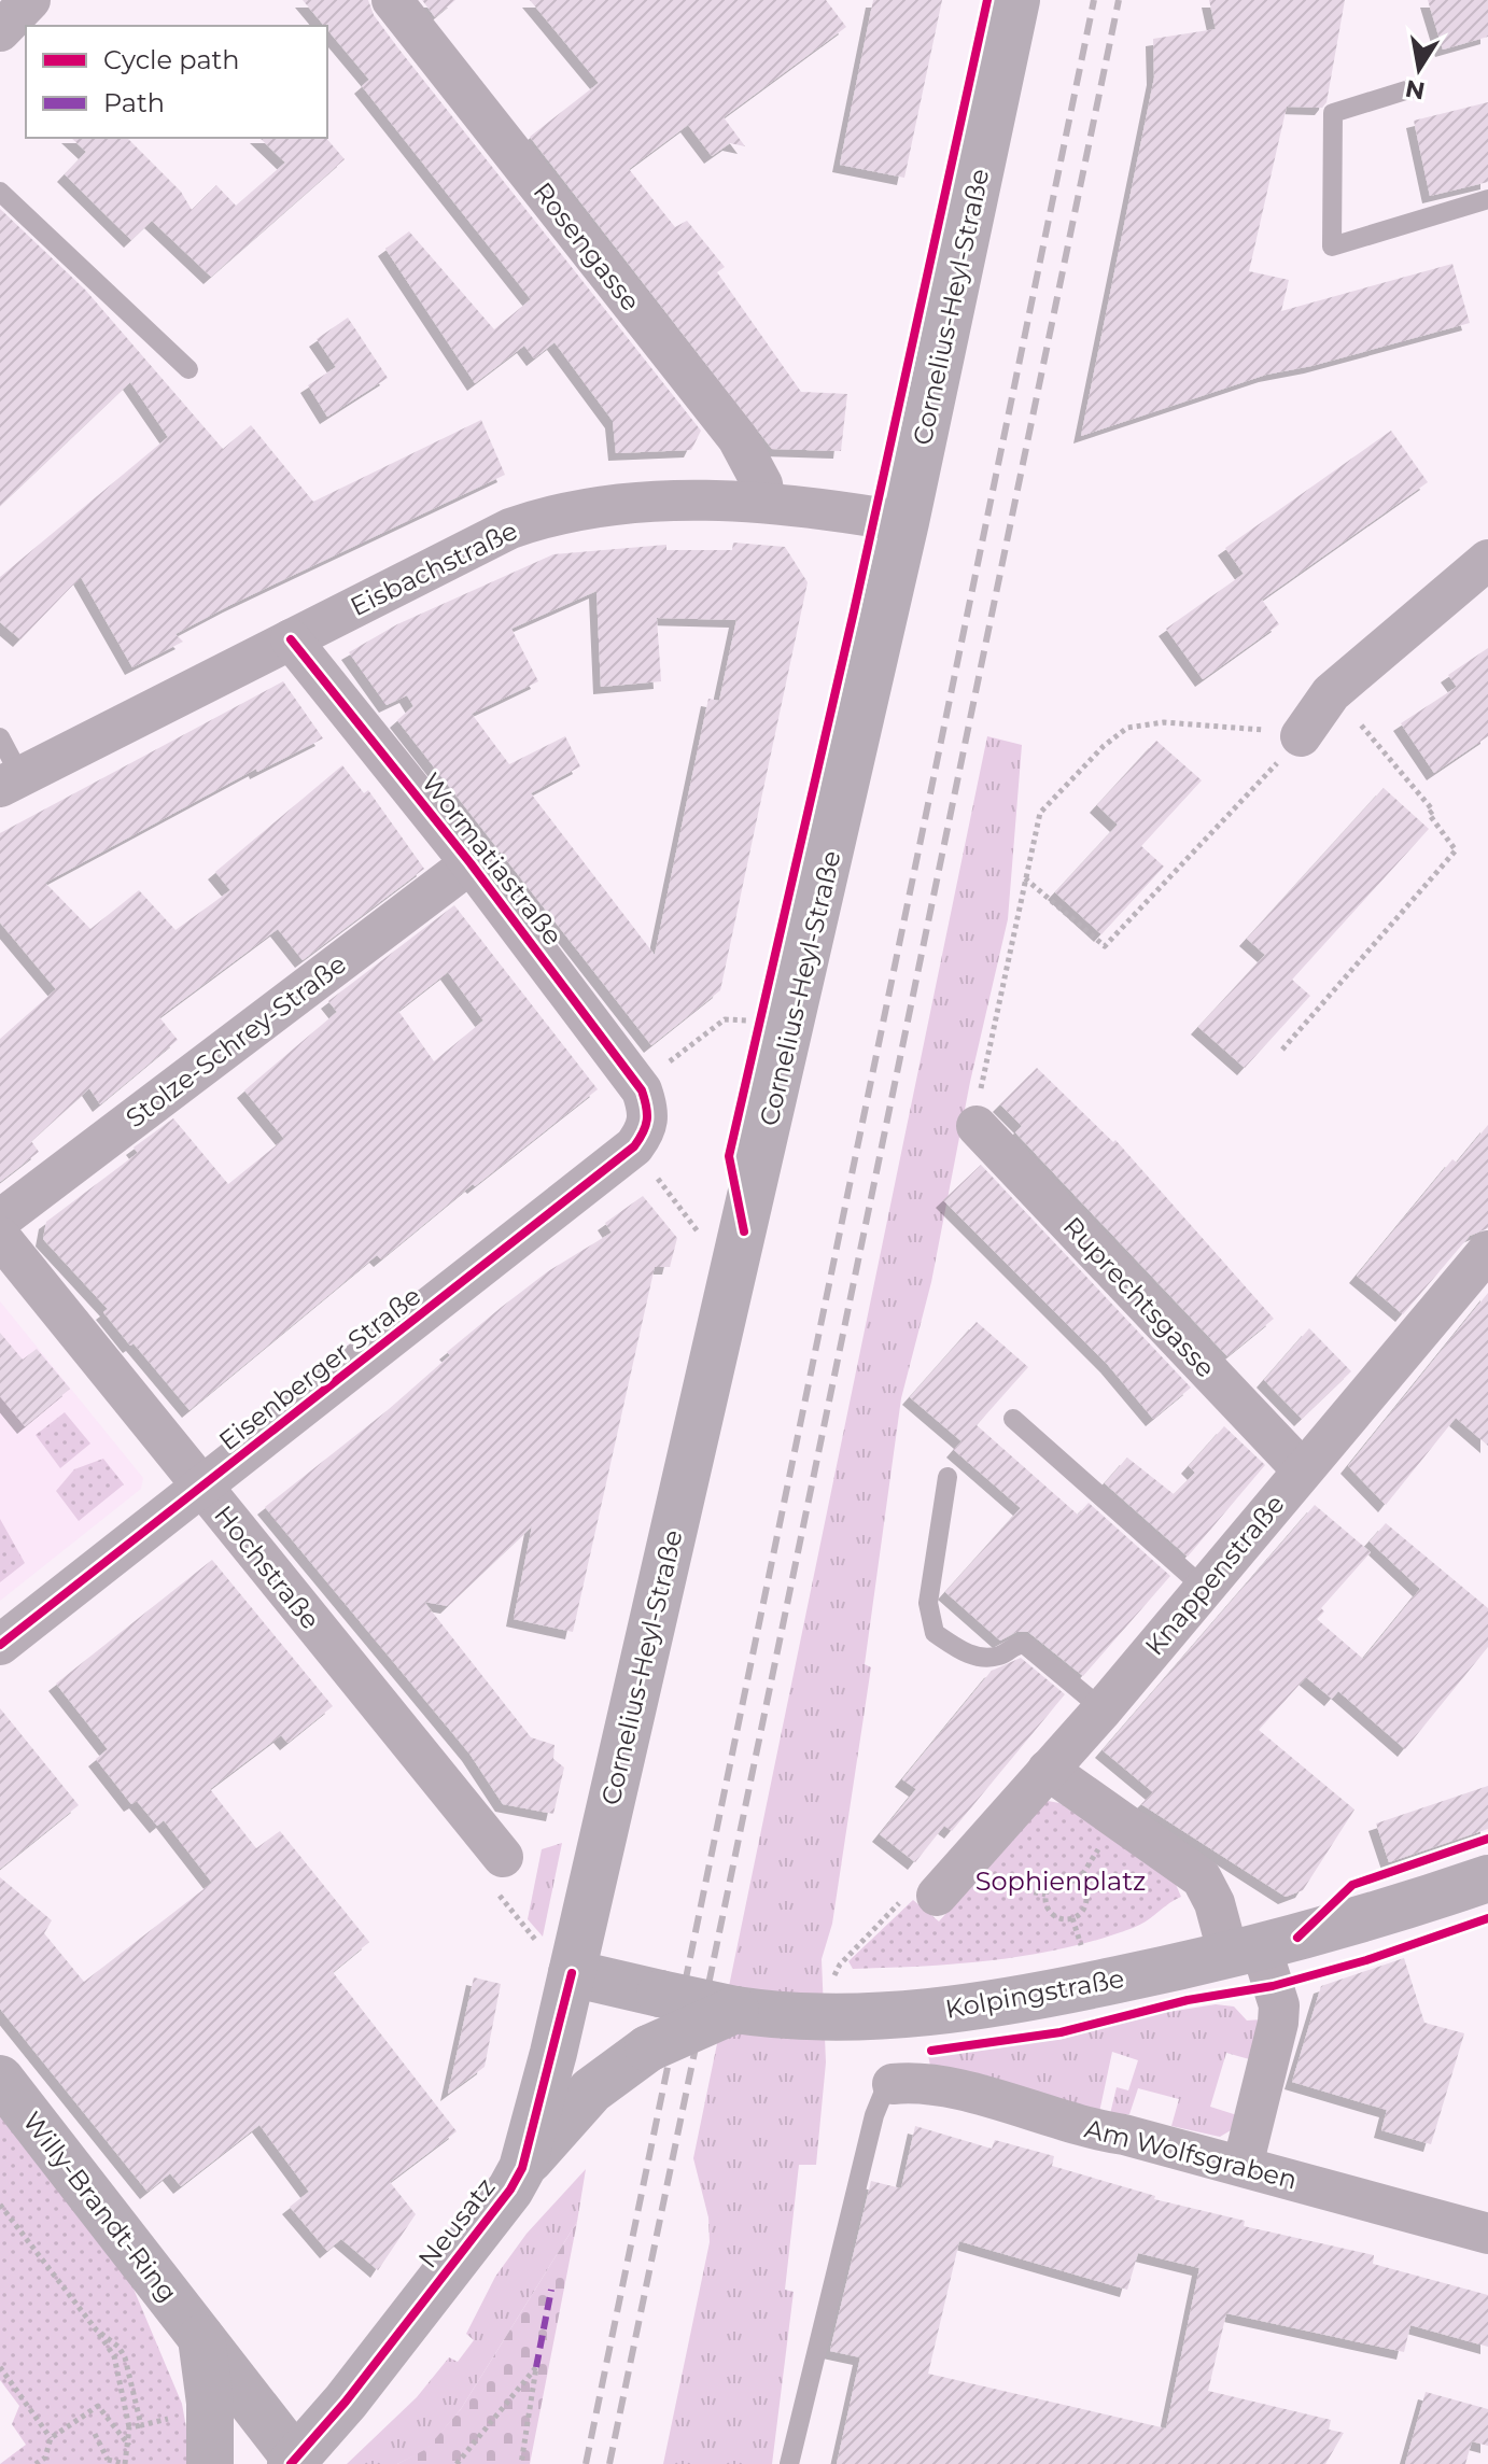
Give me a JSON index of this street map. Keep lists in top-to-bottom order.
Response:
{
  "streets": {
    "main road": [
      "Cornelius-Heyl-Straße",
      "Kolpingstraße",
      "Willy-Brandt-Ring",
      "Neusatz"
    ],
    "street": [
      "Rosengasse",
      "Eisbachstraße",
      "Wormatiastraße",
      "Stolze-Schrey-Straße",
      "Ruprechtsgasse",
      "Eisenberger Straße",
      "Hochstraße",
      "Knappenstraße",
      "Am Wolfsgraben"
    ]
  },
  "crossings": [
    ["Rosengasse", "Eisbachstraße"],
    ["Cornelius-Heyl-Straße", "Eisbachstraße"],
    ["Cornelius-Heyl-Straße", "Kolpingstraße"],
    ["Cornelius-Heyl-Straße", "Neusatz"],
    ["Eisbachstraße", "Wormatiastraße"],
    ["Wormatiastraße", "Stolze-Schrey-Straße"],
    ["Wormatiastraße", "Eisenberger Straße"],
    ["Ruprechtsgasse", "Knappenstraße"],
    ["Eisenberger Straße", "Hochstraße"],
    ["Kolpingstraße", "Neusatz"],
    ["Willy-Brandt-Ring", "Neusatz"]
  ],
  "parks": ["Sophienplatz"],
  "legend": ["Cycle path", "Path"],
  "north": "bottom"
}
